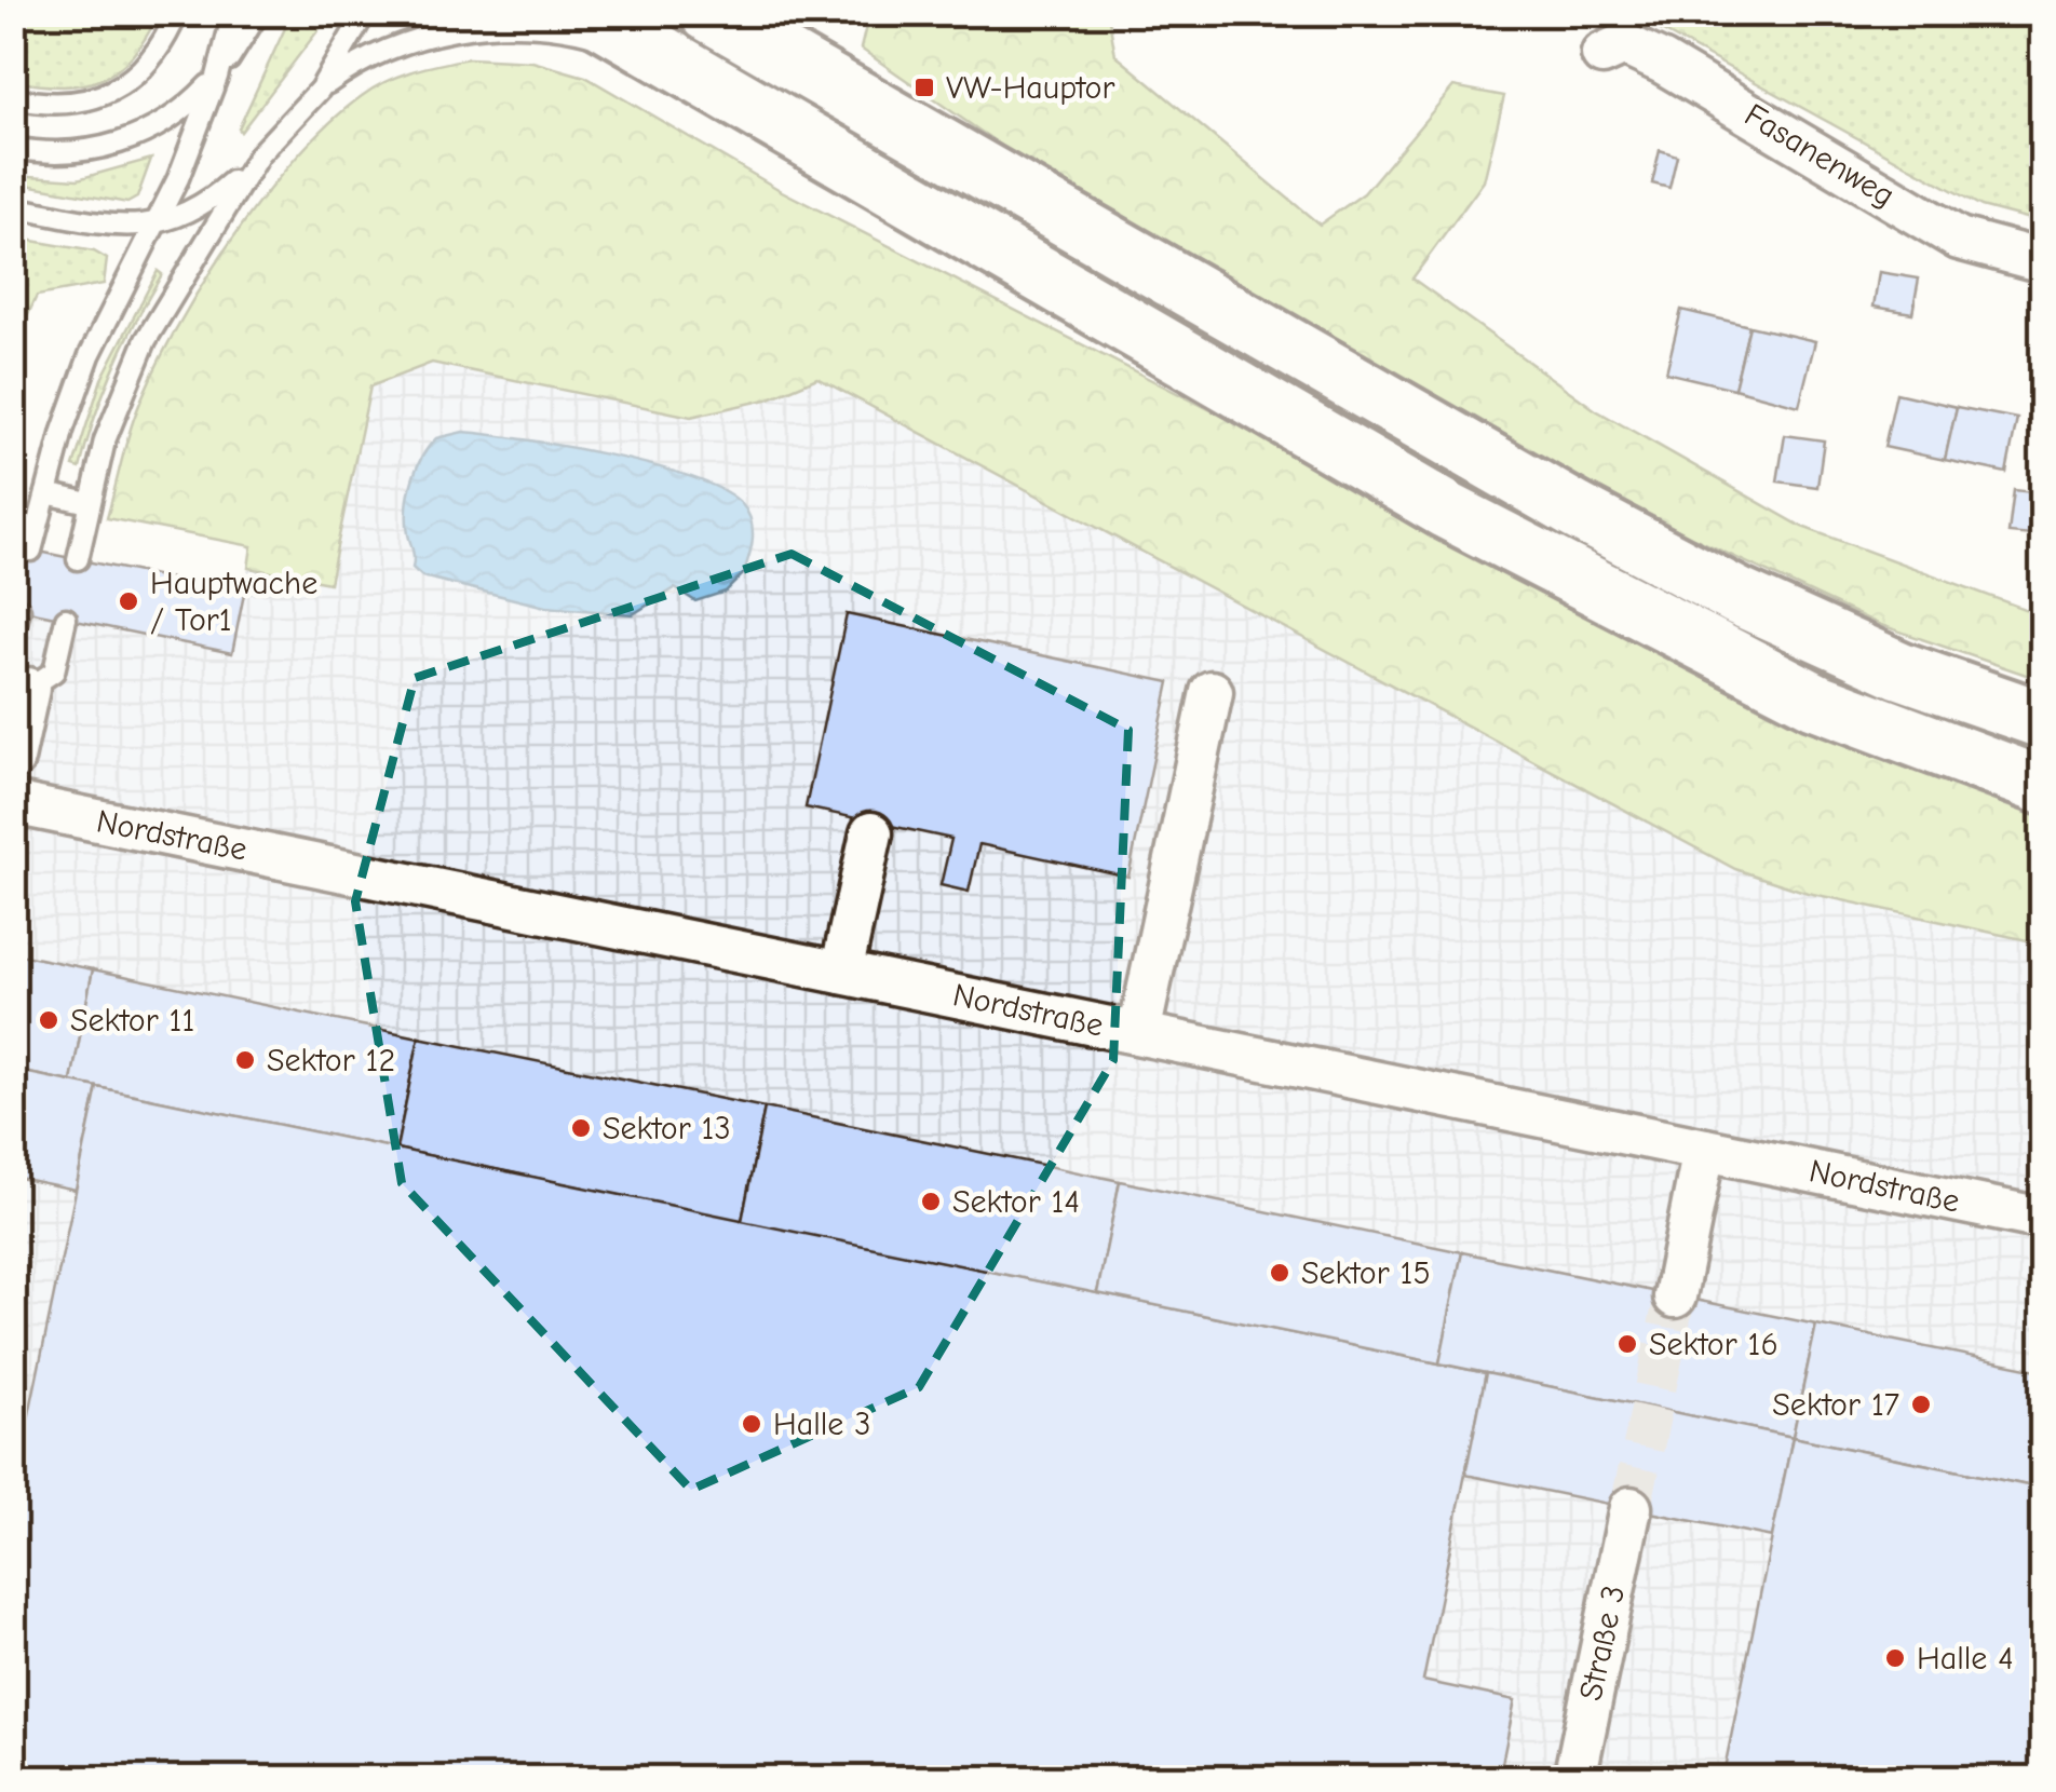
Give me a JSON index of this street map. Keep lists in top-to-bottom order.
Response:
{
  "streets": {
    "street": ["Fasanenweg", "Nordstraße", "Straße 3"]
  },
  "places": {
    "transit": ["VW-Hauptor"],
    "other": [
      "Hauptwache / Tor1",
      "Sektor 11",
      "Sektor 12",
      "Sektor 13",
      "Sektor 14",
      "Sektor 15",
      "Sektor 16",
      "Sektor 17",
      "Halle 3",
      "Halle 4"
    ]
  }
}
